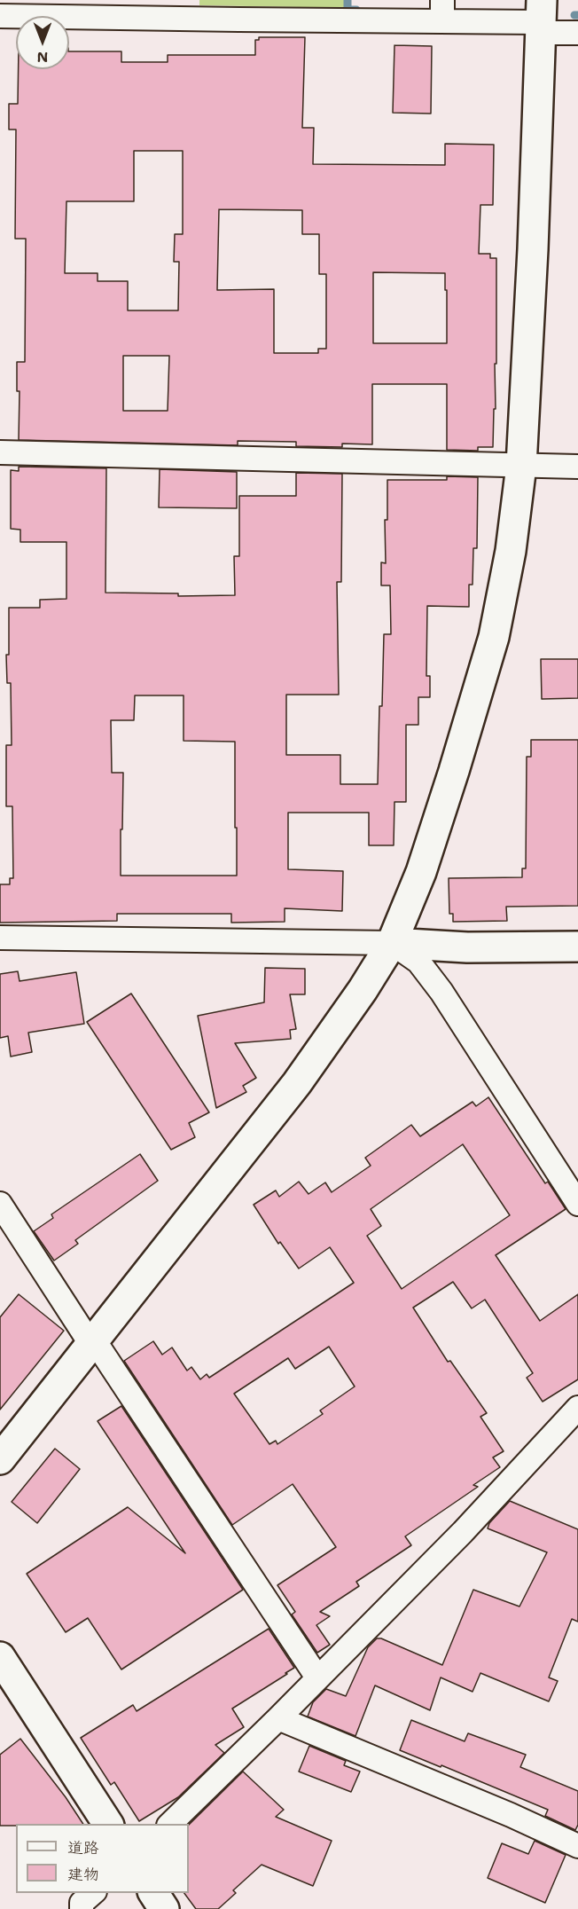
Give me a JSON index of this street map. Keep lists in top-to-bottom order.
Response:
{
  "legend": ["道路", "建物"],
  "north": "bottom"
}
